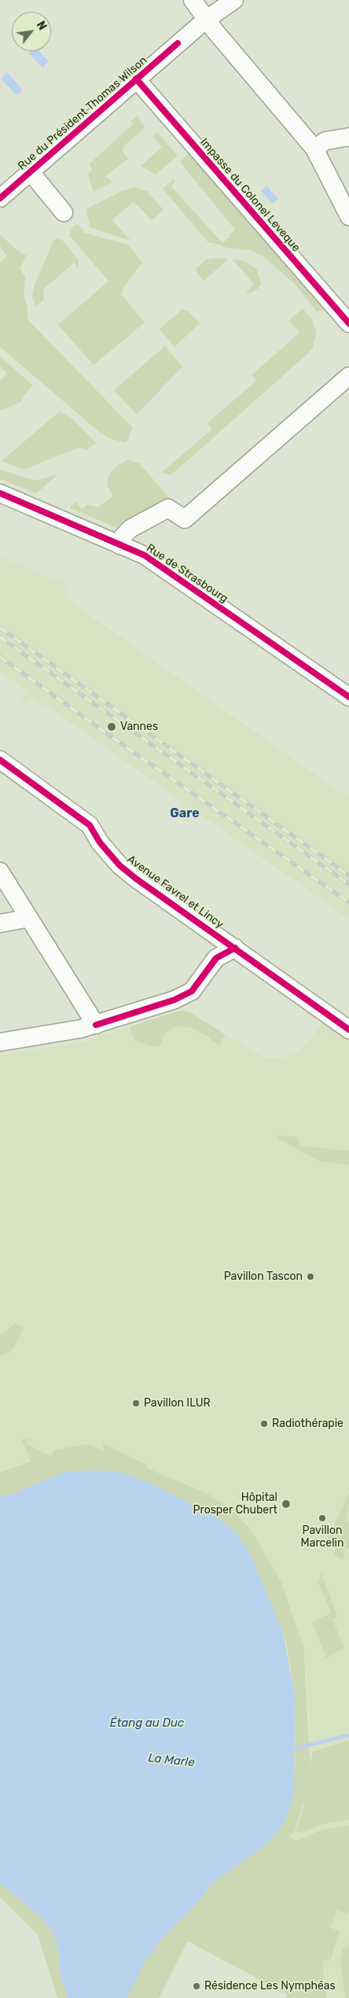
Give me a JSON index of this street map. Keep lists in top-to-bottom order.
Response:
{
  "streets": {
    "street": [
      "Rue du Président Thomas Wilson",
      "Impasse du Colonel Leveque",
      "Rue de Strasbourg",
      "Avenue Favrel et Lincy"
    ]
  },
  "crossings": [
    ["Rue du Président Thomas Wilson", "Impasse du Colonel Leveque"]
  ],
  "districts": ["Gare"],
  "water": ["Étang au Duc", "La Marle"],
  "places": [
    "Vannes",
    "Pavillon Tascon",
    "Pavillon ILUR",
    "Radiothérapie",
    "Hôpital Prosper Chubert",
    "Pavillon Marcelin",
    "Résidence Les Nymphéas"
  ],
  "north": "top right"
}
